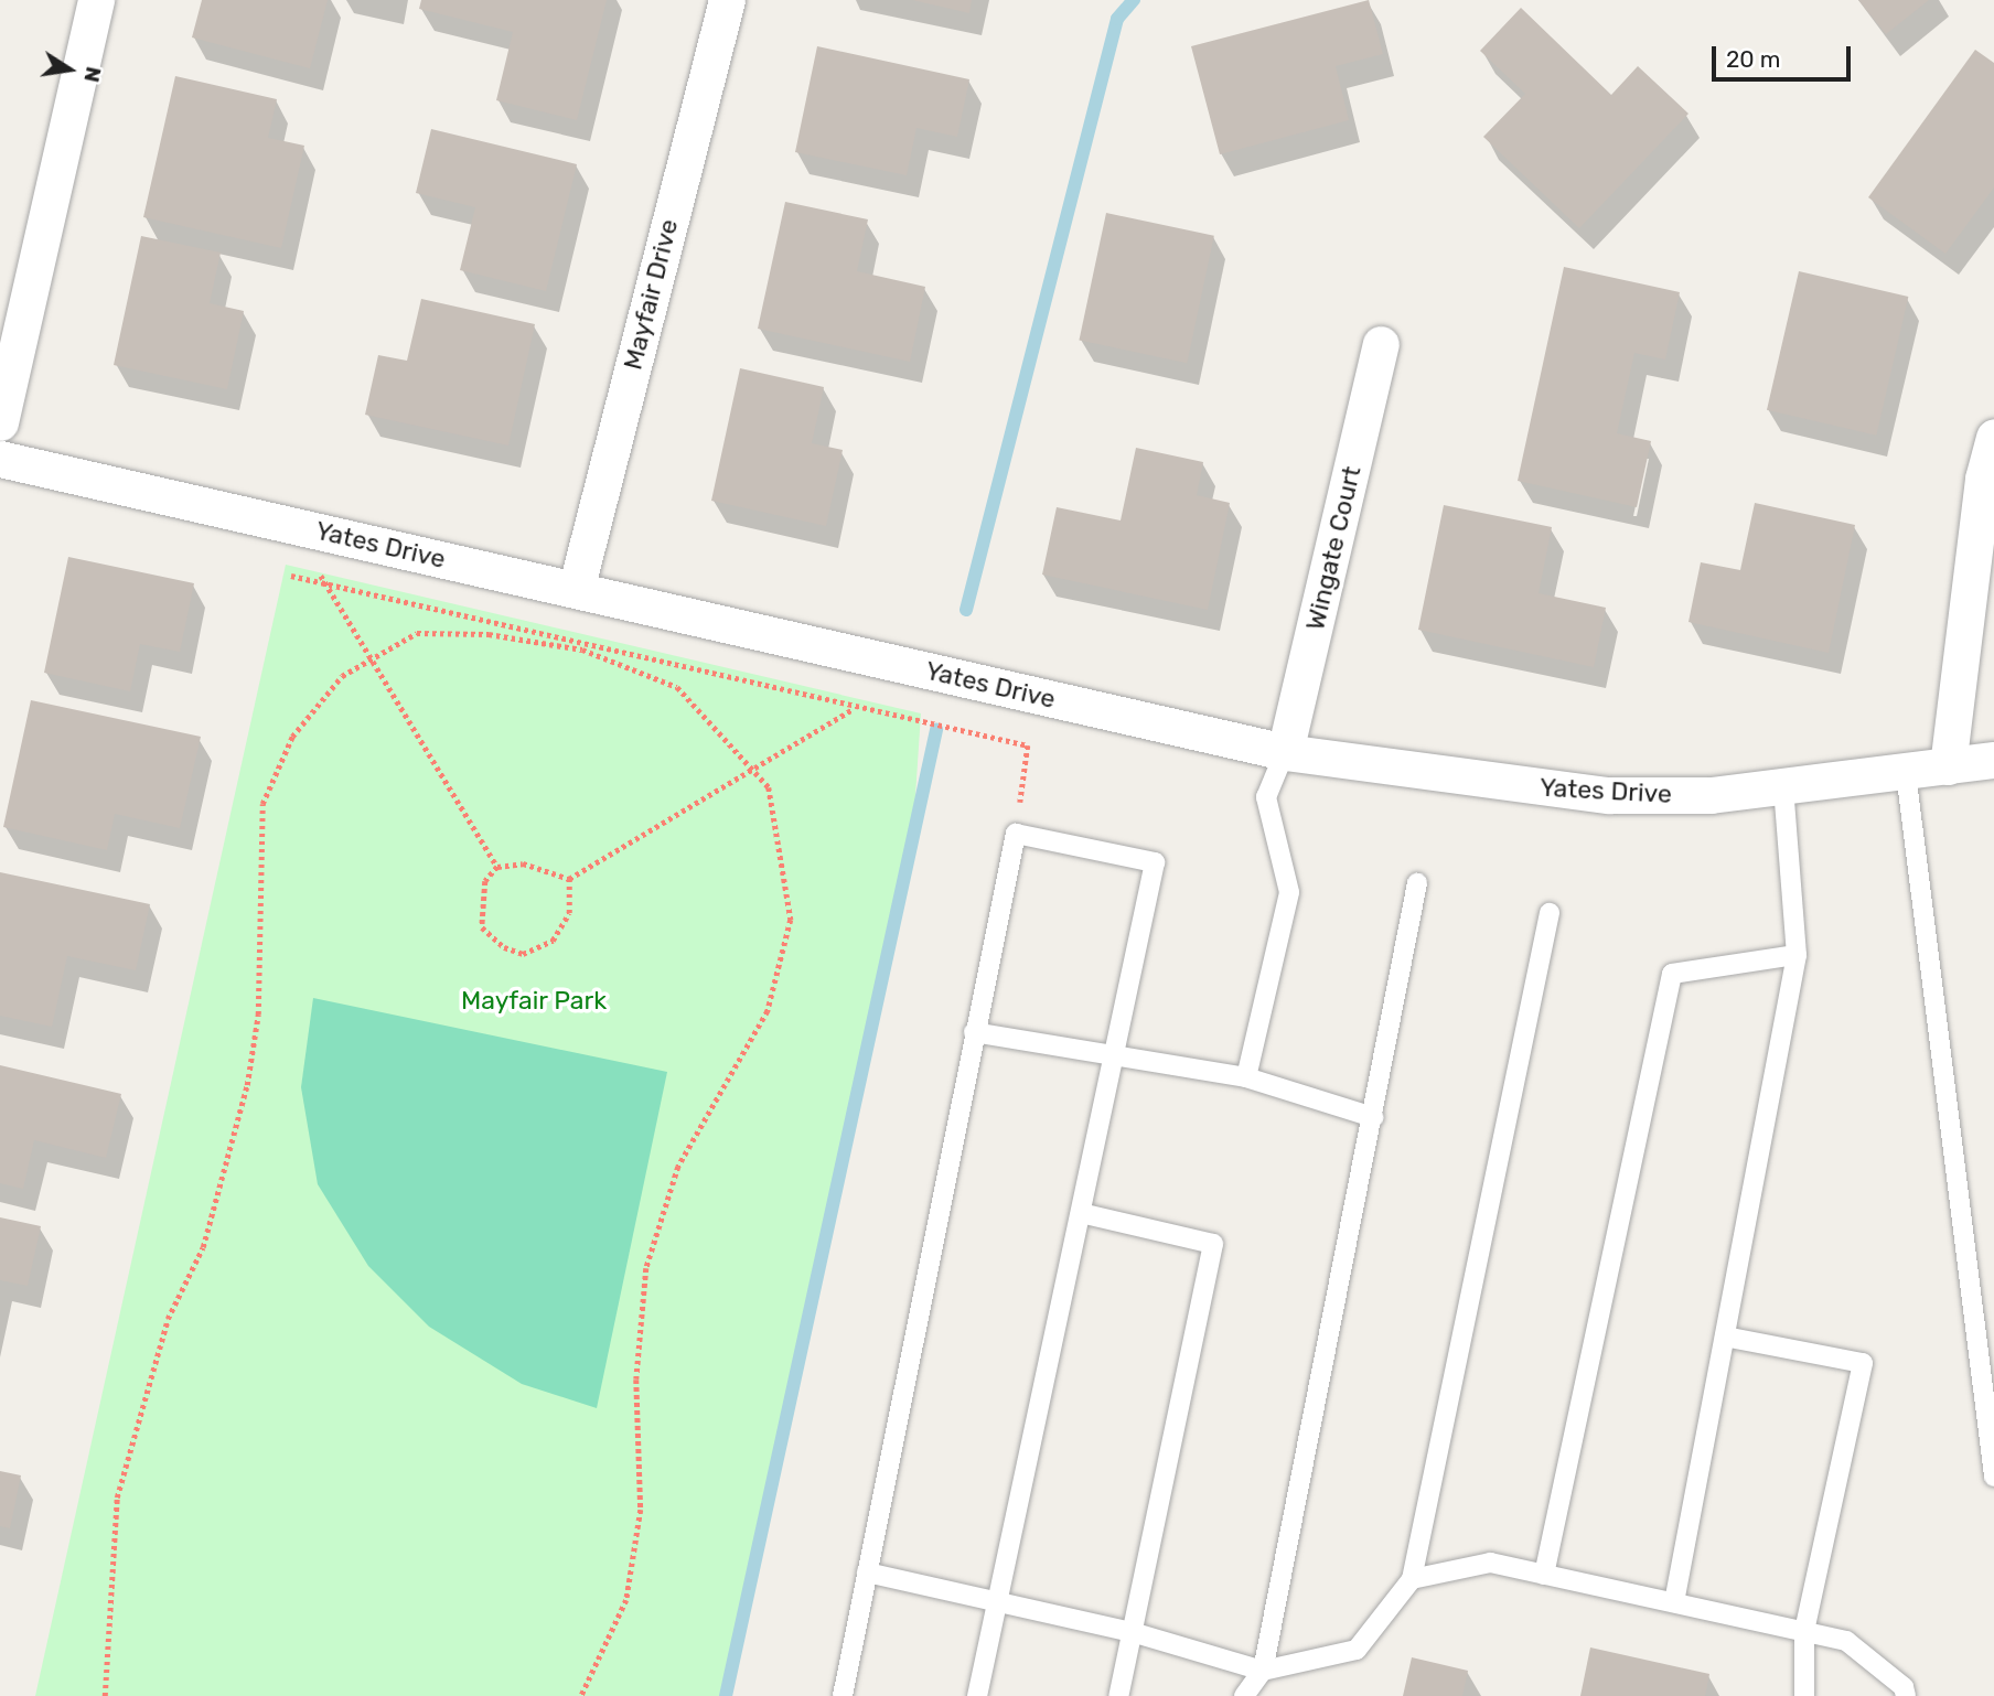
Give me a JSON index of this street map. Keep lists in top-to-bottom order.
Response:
{
  "streets": {
    "street": ["Mayfair Drive", "Yates Drive", "Wingate Court"]
  },
  "crossings": [
    ["Mayfair Drive", "Yates Drive"],
    ["Yates Drive", "Wingate Court"]
  ],
  "parks": ["Mayfair Park"],
  "scale_bar": "20 m",
  "north": "right"
}
